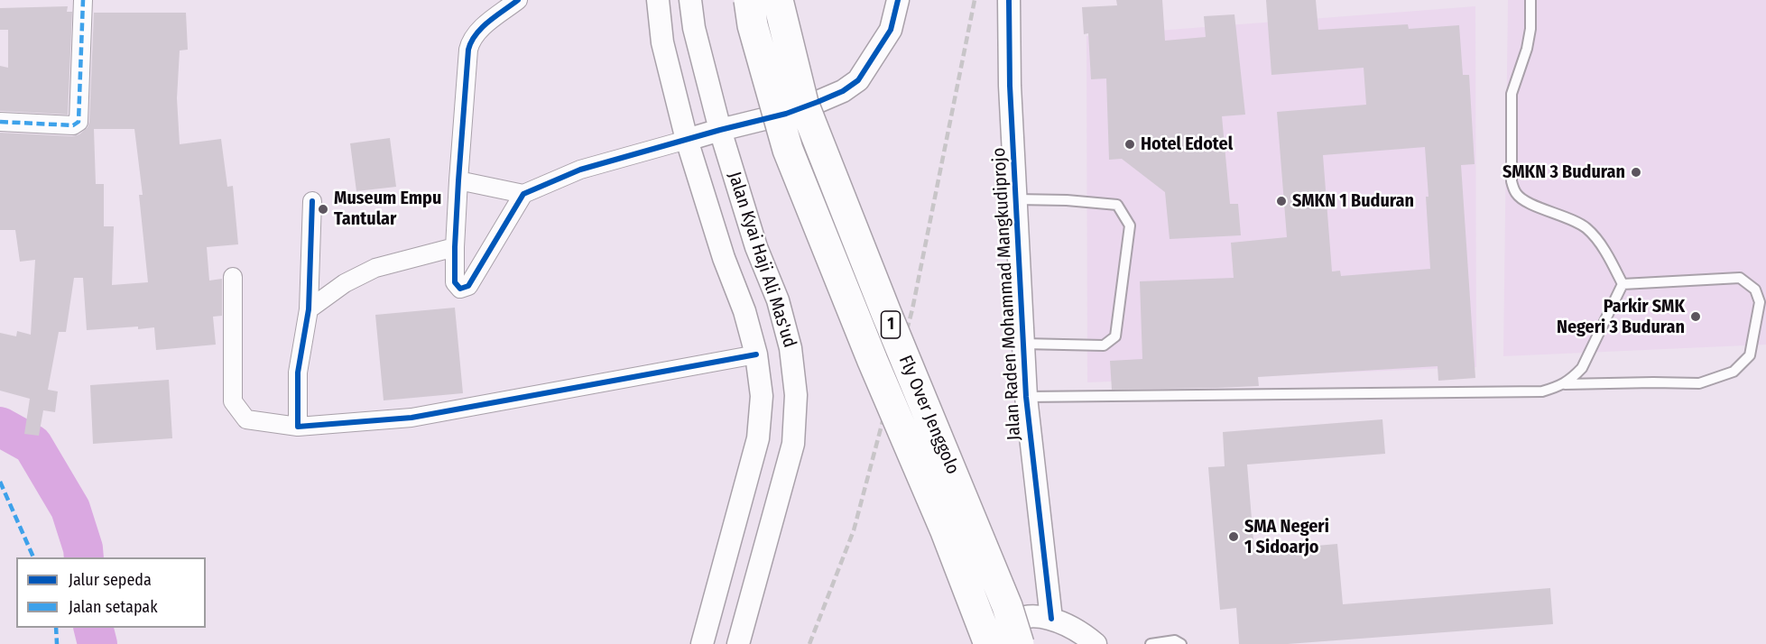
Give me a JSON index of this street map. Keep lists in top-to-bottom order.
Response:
{
  "streets": {
    "highway": ["1", "Fly Over Jenggolo"],
    "street": ["Jalan Kyai Haji Ali Mas'ud", "Jalan Raden Mohammad Mangkudiprojo"]
  },
  "places": [
    "Hotel Edotel",
    "SMKN 3 Buduran",
    "SMKN 1 Buduran",
    "Museum Empu Tantular",
    "Parkir SMK Negeri 3 Buduran",
    "SMA Negeri 1 Sidoarjo"
  ],
  "legend": ["Jalur sepeda", "Jalan setapak"]
}
